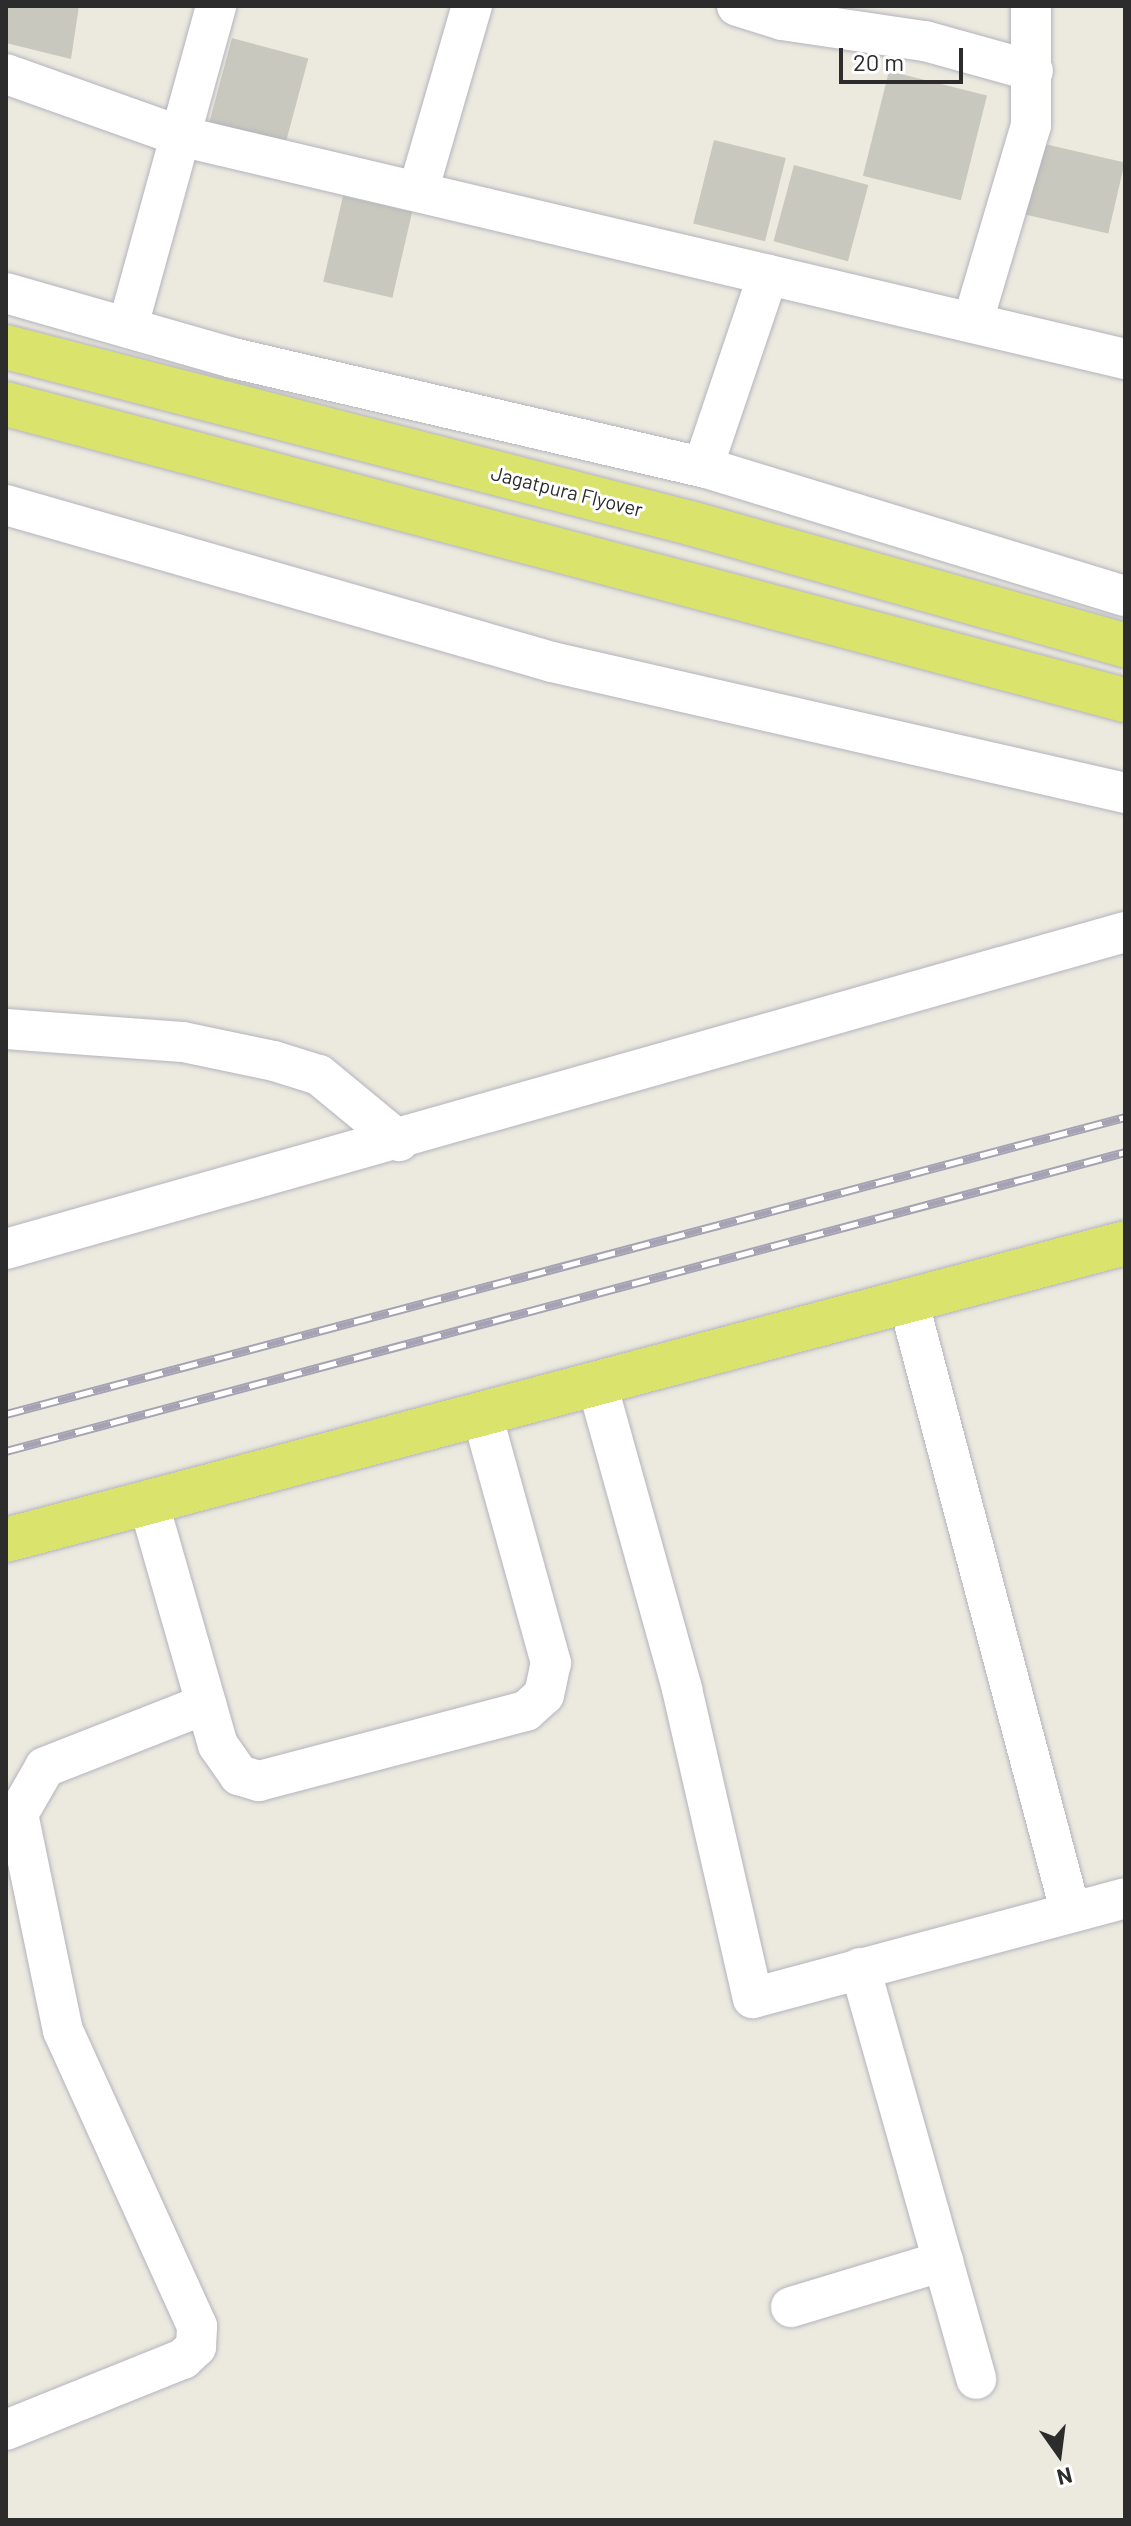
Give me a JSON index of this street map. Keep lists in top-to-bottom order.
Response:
{
  "streets": {
    "main road": ["Jagatpura Flyover"]
  },
  "scale_bar": "20 m",
  "north": "bottom"
}
